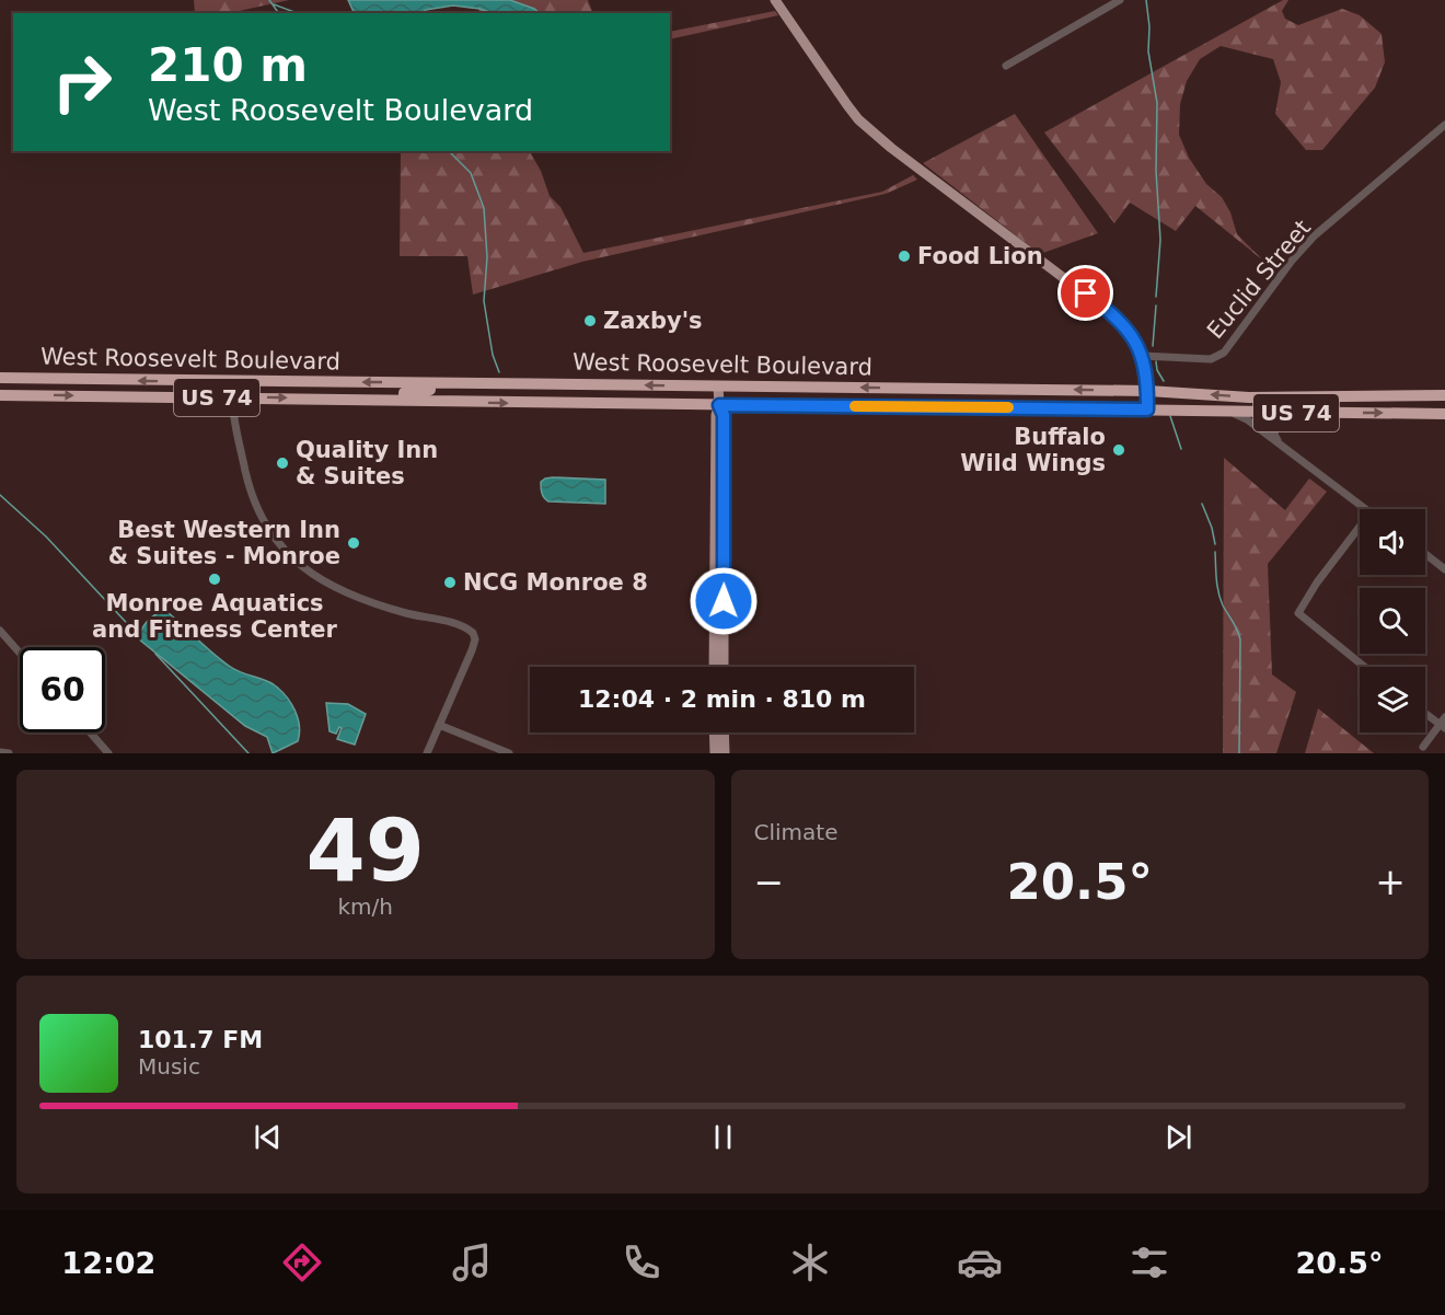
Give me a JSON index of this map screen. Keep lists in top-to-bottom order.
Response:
{
  "streets": {
    "highway": ["West Roosevelt Boulevard", "US 74"],
    "street": ["Euclid Street"]
  },
  "places": [
    "Food Lion",
    "Zaxby's",
    "Buffalo Wild Wings",
    "Quality Inn & Suites",
    "Best Western Inn & Suites - Monroe",
    "Monroe Aquatics and Fitness Center",
    "NCG Monroe 8"
  ],
  "page": {
    "turn": ["210 m", "West Roosevelt Boulevard"],
    "limit": "60",
    "trip": "12:04 · 2 min · 810 m",
    "tile": [
      ["49", "km/h"],
      "Climate"
    ],
    "heat": ["−", "20.5°", "+"],
    "song": ["101.7 FM", "Music"],
    "tabs": ["12:02", "20.5°"]
  }
}
